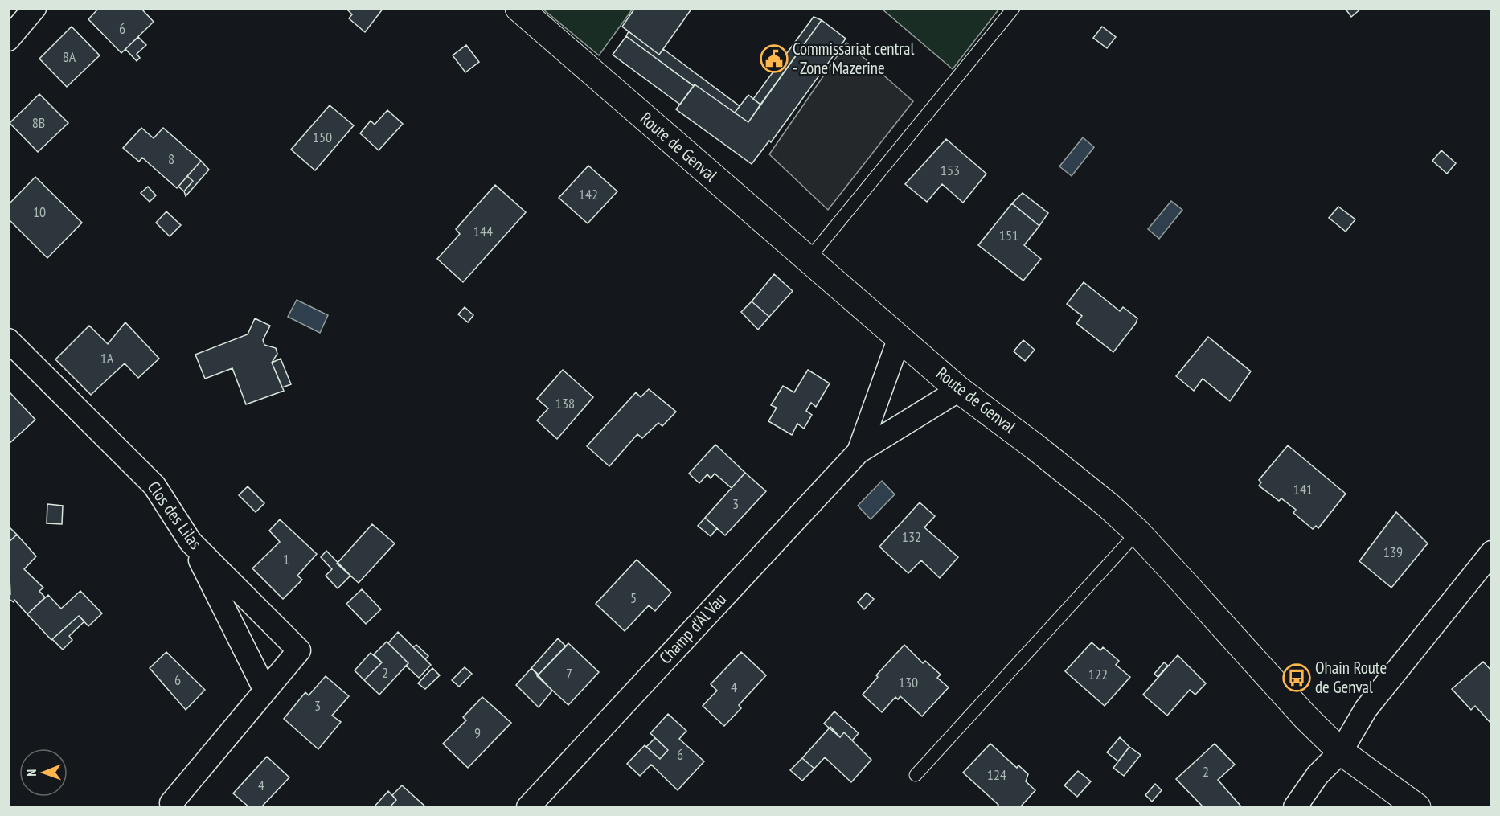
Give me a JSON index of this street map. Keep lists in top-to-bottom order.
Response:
{
  "streets": {
    "main road": ["Route de Genval"],
    "street": ["Clos des Lilas", "Champ d'Al Vau"]
  },
  "crossings": [
    ["Route de Genval", "Champ d'Al Vau"]
  ],
  "places": {
    "public building": ["Commissariat central - Zone Mazerine"],
    "bus stop": ["Ohain Route de Genval"]
  },
  "house_numbers": [
    "6",
    "8A",
    "8B",
    "150",
    "8",
    "153",
    "142",
    "10",
    "144",
    "151",
    "1A",
    "138",
    "141",
    "3",
    "132",
    "139",
    "1",
    "5",
    "2",
    "7",
    "122",
    "6",
    "130",
    "4",
    "3",
    "9",
    "6",
    "2",
    "124",
    "4"
  ],
  "north": "left"
}
